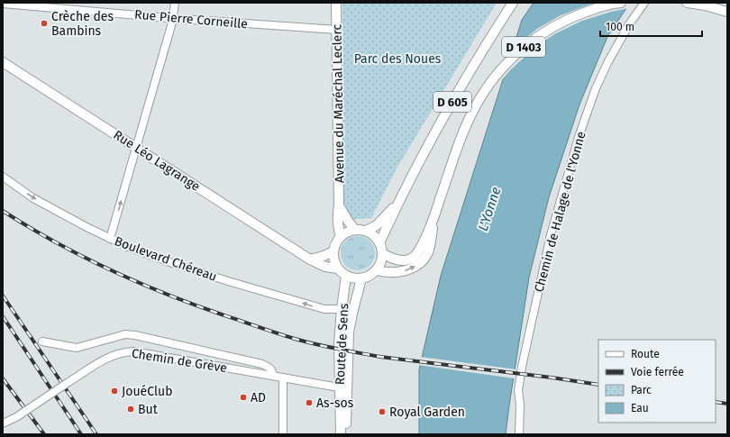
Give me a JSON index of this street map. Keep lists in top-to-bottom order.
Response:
{
  "streets": {
    "main road": [
      "D 1403",
      "D 605",
      "Avenue du Maréchal Leclerc",
      "Rue Léo Lagrange",
      "Route de Sens"
    ],
    "street": [
      "Rue Pierre Corneille",
      "Chemin de Halage de l'Yonne",
      "Boulevard Chéreau",
      "Chemin de Grève"
    ]
  },
  "crossings": [
    ["Rue Pierre Corneille", "Avenue du Maréchal Leclerc"],
    ["D 1403", "D 605"],
    ["D 1403", "Avenue du Maréchal Leclerc"],
    ["D 1403", "Rue Léo Lagrange"],
    ["D 1403", "Route de Sens"],
    ["D 605", "Avenue du Maréchal Leclerc"],
    ["D 605", "Rue Léo Lagrange"],
    ["D 605", "Route de Sens"],
    ["Avenue du Maréchal Leclerc", "Rue Léo Lagrange"],
    ["Avenue du Maréchal Leclerc", "Route de Sens"],
    ["Rue Léo Lagrange", "Route de Sens"],
    ["Boulevard Chéreau", "Route de Sens"],
    ["Route de Sens", "Chemin de Grève"]
  ],
  "water": ["L'Yonne"],
  "parks": ["Parc des Noues"],
  "places": [
    "Crèche des Bambins",
    "JouéClub",
    "AD",
    "As-sos",
    "But",
    "Royal Garden"
  ],
  "legend": [
    "Route",
    "Voie ferrée",
    "Parc",
    "Eau"
  ],
  "scale_bar": "100 m"
}
